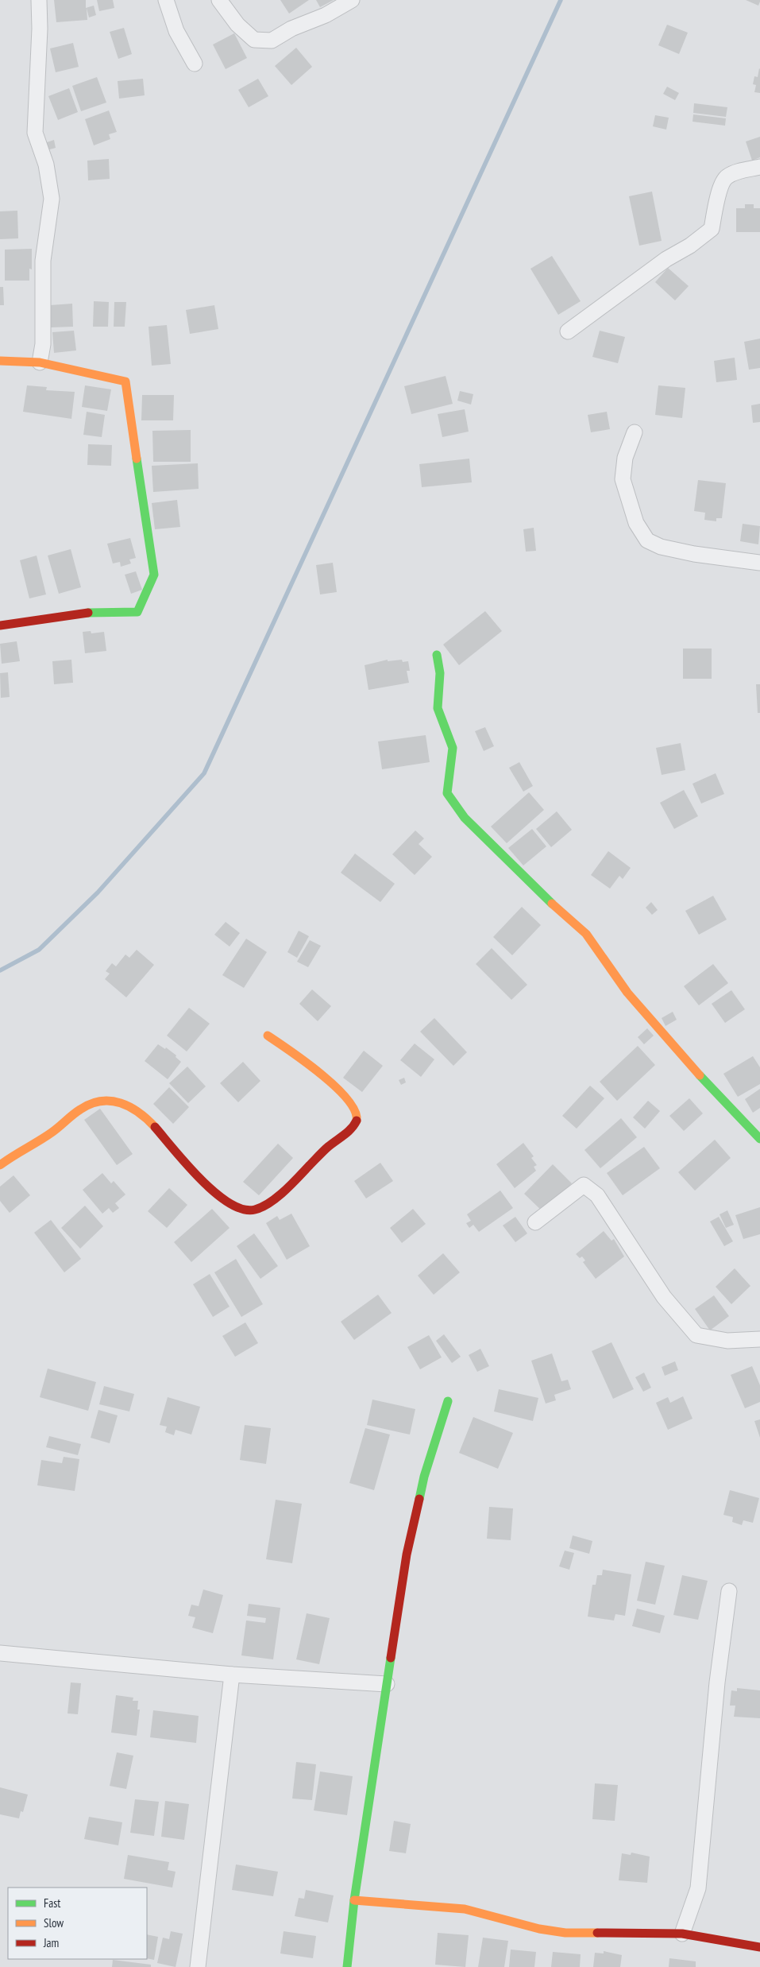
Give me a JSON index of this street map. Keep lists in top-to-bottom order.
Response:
{
  "legend": ["Fast", "Slow", "Jam"]
}
